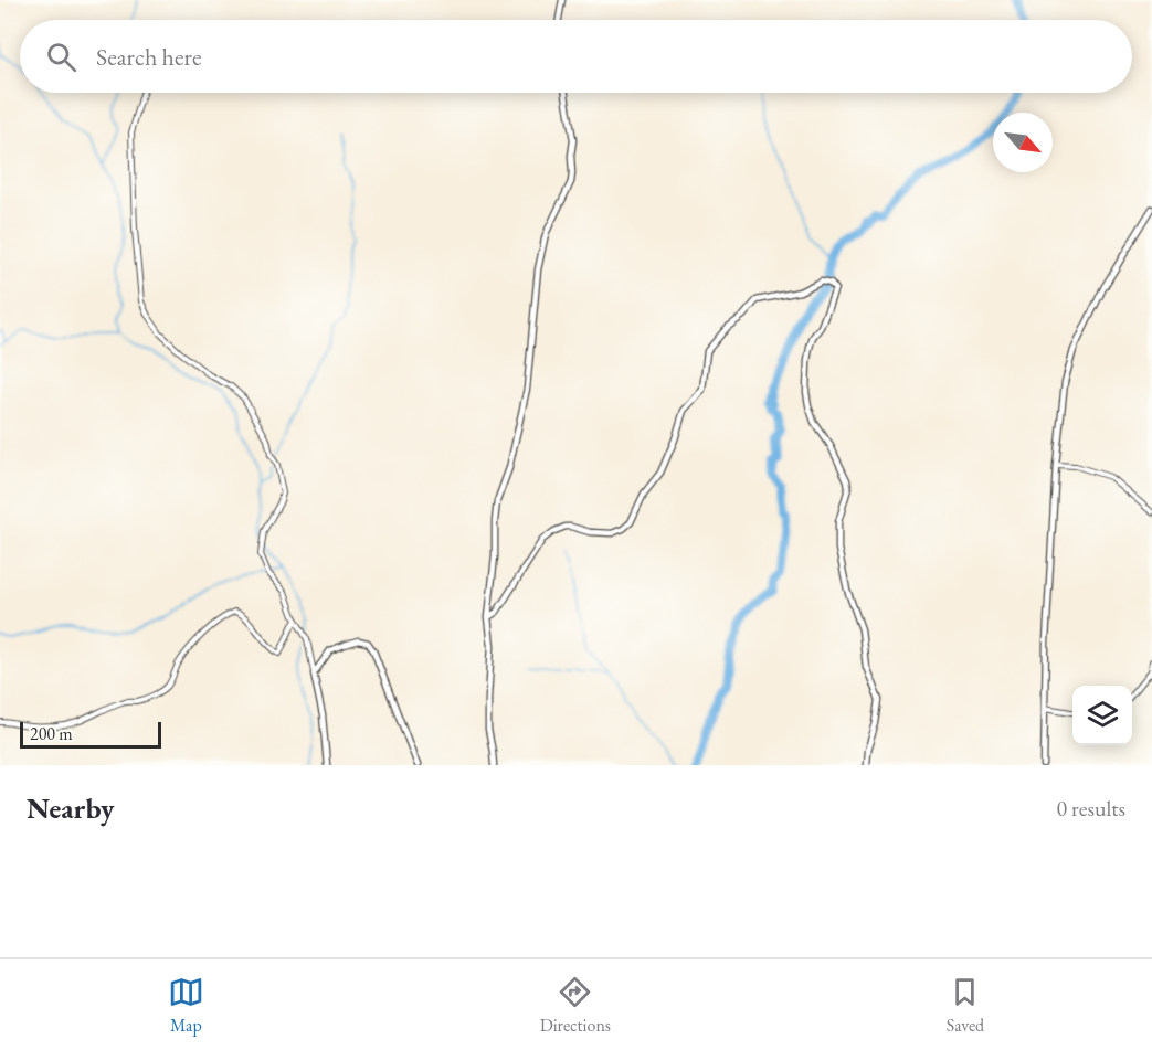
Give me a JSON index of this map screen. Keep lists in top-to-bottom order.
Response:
{
  "scale_bar": "200 m",
  "north": "bottom right",
  "page": {
    "search": "Search here",
    "scale": "200 m",
    "heading": ["Nearby", "0 results"],
    "nav": ["Map", "Directions", "Saved"]
  }
}
